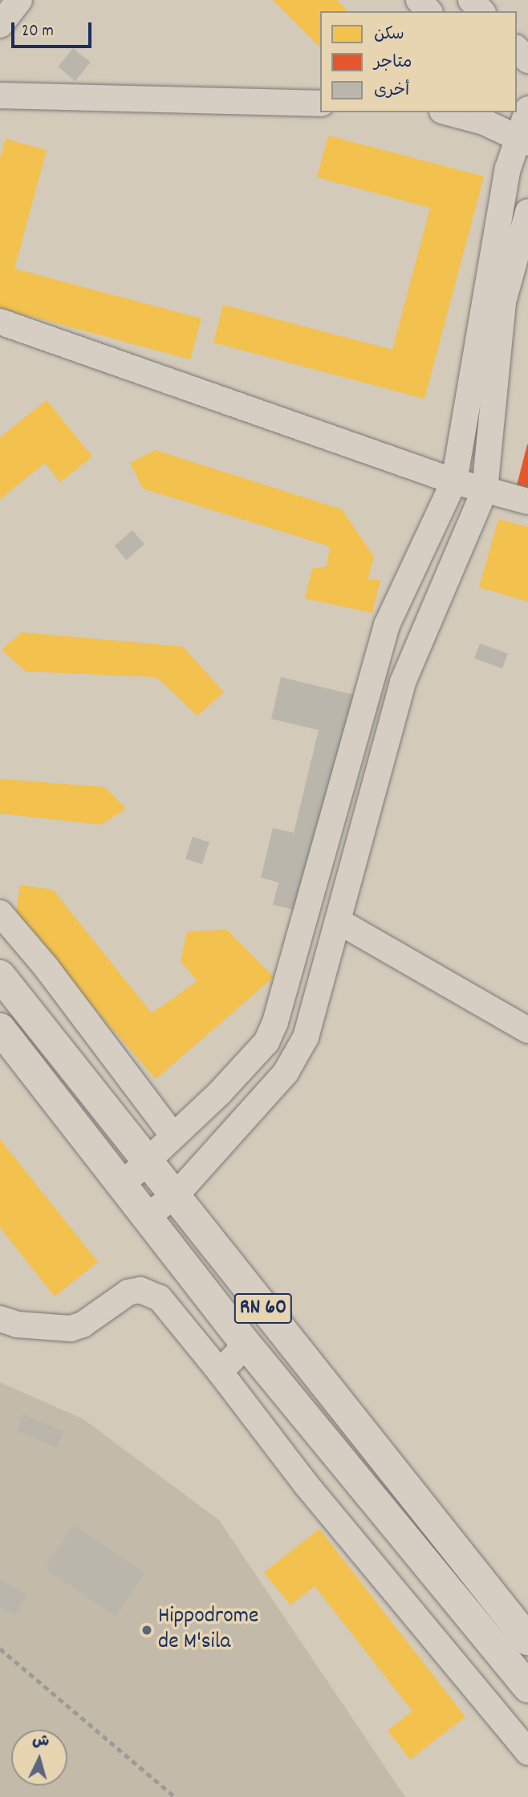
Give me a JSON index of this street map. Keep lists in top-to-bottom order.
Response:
{
  "streets": {
    "main road": ["RN 60"]
  },
  "places": ["Hippodrome de M'sila"],
  "legend": ["سكن", "متاجر", "أخرى"],
  "scale_bar": "20 m",
  "north": "top"
}
